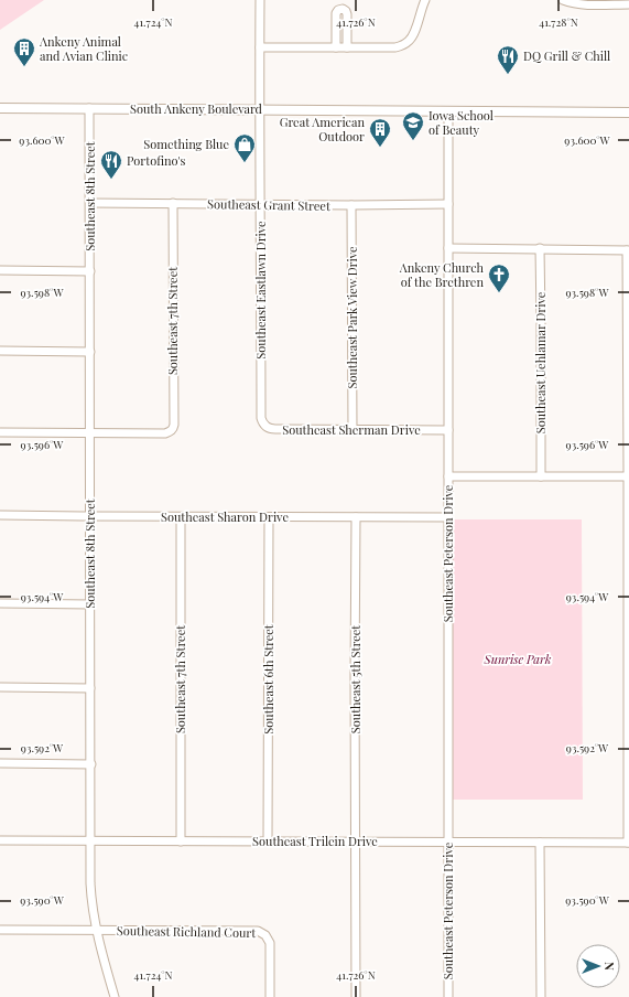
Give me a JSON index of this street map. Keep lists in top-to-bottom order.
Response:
{
  "streets": {
    "main road": ["South Ankeny Boulevard"],
    "street": [
      "Southeast 8th Street",
      "Southeast Grant Street",
      "Southeast Eastlawn Drive",
      "Southeast Park View Drive",
      "Southeast 7th Street",
      "Southeast Uehlamar Drive",
      "Southeast Sherman Drive",
      "Southeast Sharon Drive",
      "Southeast Peterson Drive",
      "Southeast 6th Street",
      "Southeast 5th Street",
      "Southeast Trilein Drive",
      "Southeast Richland Court"
    ]
  },
  "crossings": [
    ["South Ankeny Boulevard", "Southeast 8th Street"],
    ["South Ankeny Boulevard", "Southeast Eastlawn Drive"],
    ["South Ankeny Boulevard", "Southeast Peterson Drive"],
    ["Southeast 8th Street", "Southeast Grant Street"],
    ["Southeast 8th Street", "Southeast 7th Street"],
    ["Southeast 8th Street", "Southeast Sharon Drive"],
    ["Southeast 8th Street", "Southeast Trilein Drive"],
    ["Southeast 8th Street", "Southeast Richland Court"],
    ["Southeast Grant Street", "Southeast Eastlawn Drive"],
    ["Southeast Grant Street", "Southeast Park View Drive"],
    ["Southeast Grant Street", "Southeast 7th Street"],
    ["Southeast Grant Street", "Southeast Peterson Drive"],
    ["Southeast Eastlawn Drive", "Southeast Sherman Drive"],
    ["Southeast Park View Drive", "Southeast Sherman Drive"],
    ["Southeast 7th Street", "Southeast Sharon Drive"],
    ["Southeast 7th Street", "Southeast Trilein Drive"],
    ["Southeast Sherman Drive", "Southeast Peterson Drive"],
    ["Southeast Sharon Drive", "Southeast Peterson Drive"],
    ["Southeast Sharon Drive", "Southeast 6th Street"],
    ["Southeast Sharon Drive", "Southeast 5th Street"],
    ["Southeast Peterson Drive", "Southeast Trilein Drive"],
    ["Southeast 6th Street", "Southeast Trilein Drive"],
    ["Southeast 5th Street", "Southeast Trilein Drive"]
  ],
  "parks": ["Sunrise Park"],
  "places": {
    "building": ["Ankeny Animal and Avian Clinic", "Great American Outdoor"],
    "restaurant": ["DQ Grill & Chill", "Portofino's"],
    "school or university": ["Iowa School of Beauty"],
    "shop": ["Something Blue"],
    "church": ["Ankeny Church of the Brethren"]
  },
  "north": "right",
  "coordinates": [
    "41.724°N",
    "41.726°N",
    "41.728°N",
    "93.600°W",
    "93.598°W",
    "93.596°W",
    "93.594°W",
    "93.592°W",
    "93.590°W"
  ]
}
